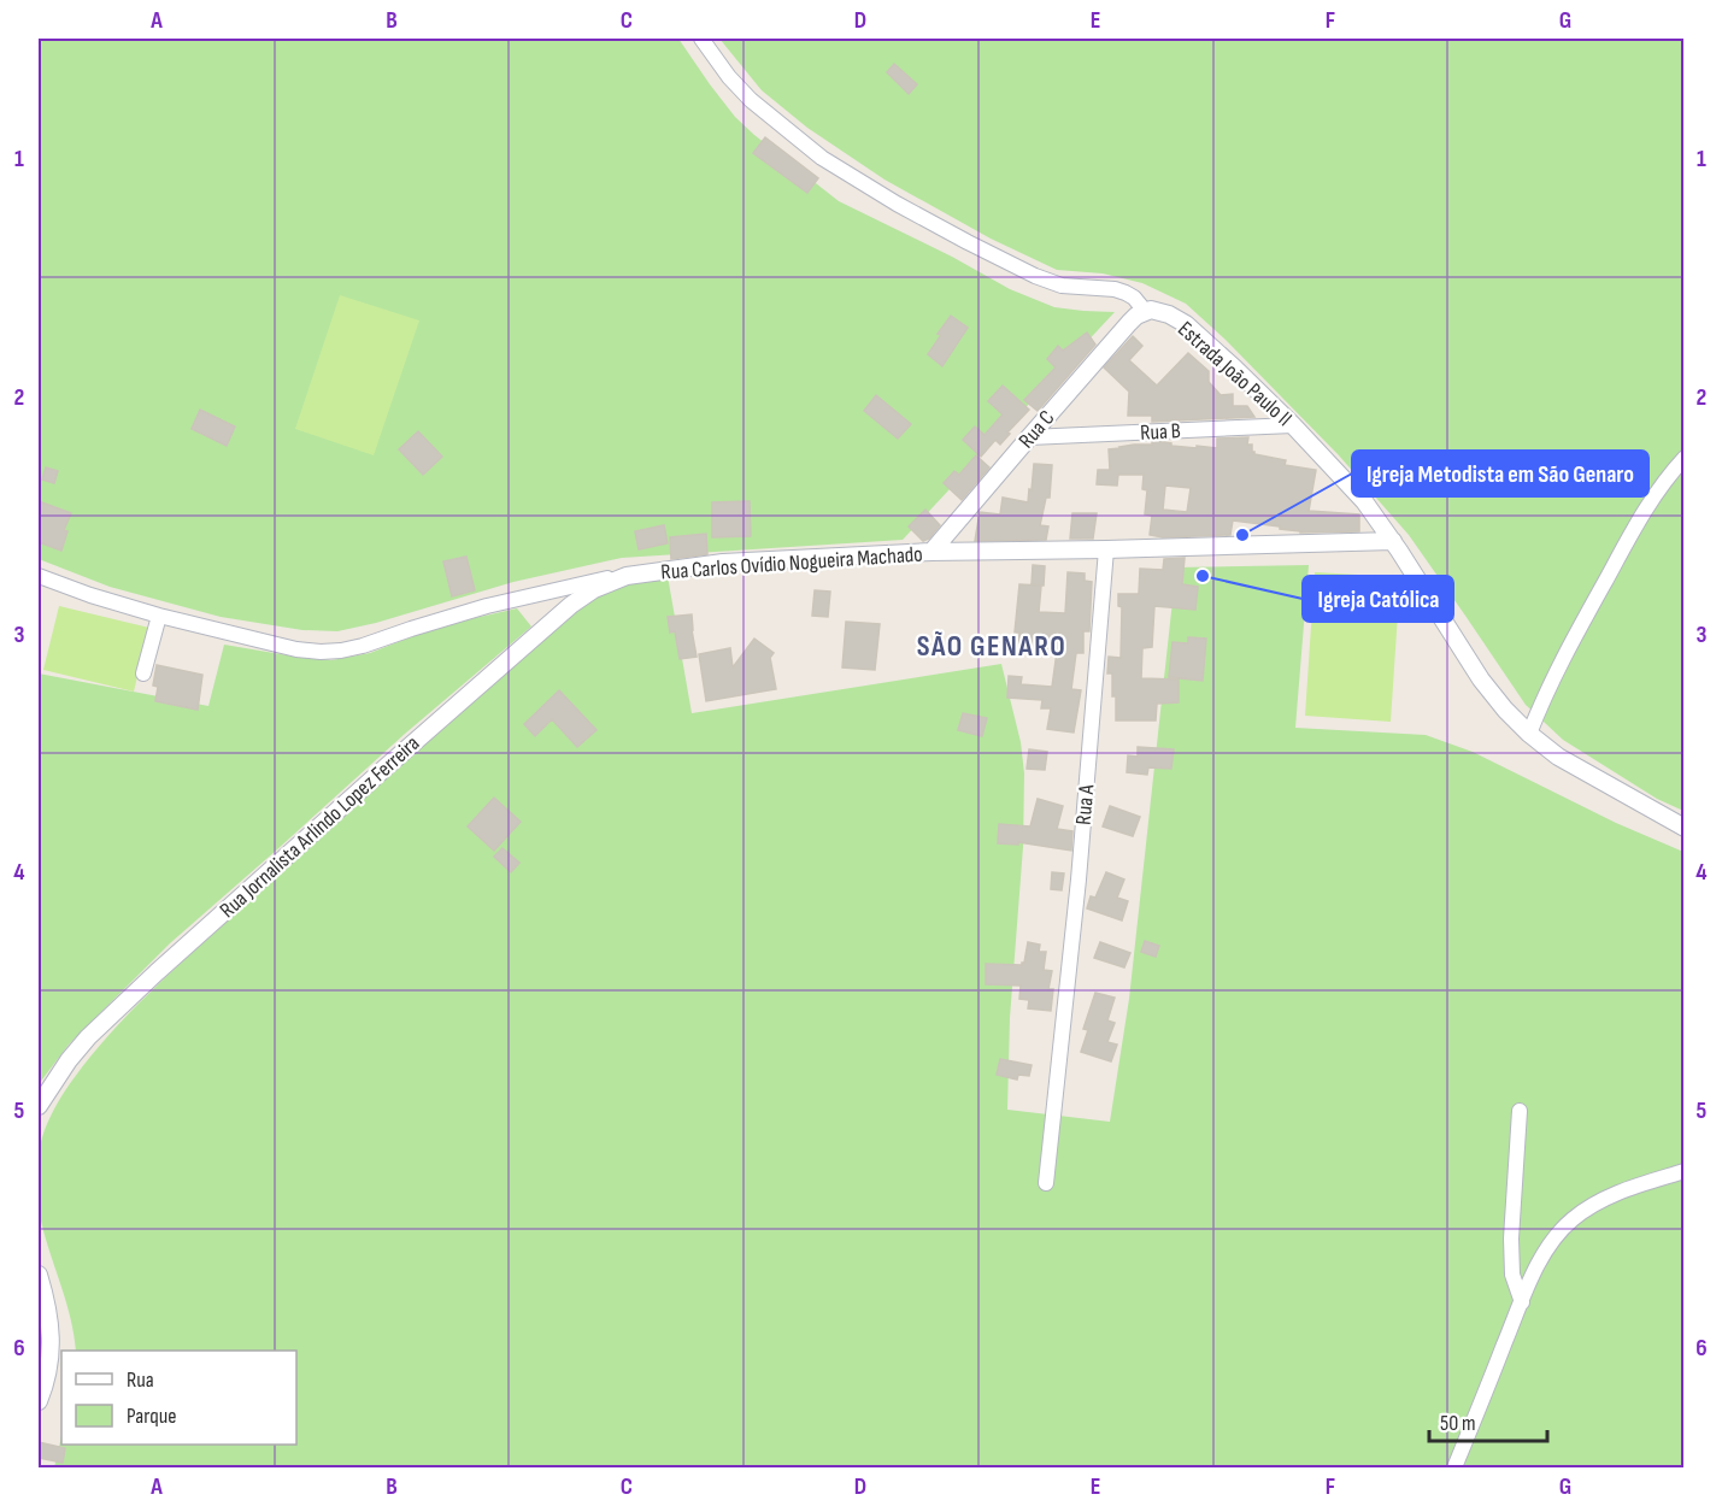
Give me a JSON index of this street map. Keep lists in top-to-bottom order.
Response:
{
  "streets": {
    "street": [
      "Estrada João Paulo II",
      "Rua C",
      "Rua B",
      "Rua Carlos Ovídio Nogueira Machado",
      "Rua A",
      "Rua Jornalista Arlindo Lopez Ferreira"
    ]
  },
  "crossings": [
    ["Estrada João Paulo II", "Rua C"],
    ["Estrada João Paulo II", "Rua B"],
    ["Estrada João Paulo II", "Rua Carlos Ovídio Nogueira Machado"],
    ["Rua C", "Rua B"],
    ["Rua C", "Rua Carlos Ovídio Nogueira Machado"],
    ["Rua Carlos Ovídio Nogueira Machado", "Rua A"],
    ["Rua Carlos Ovídio Nogueira Machado", "Rua Jornalista Arlindo Lopez Ferreira"]
  ],
  "districts": ["SÃO GENARO"],
  "places": ["Igreja Metodista em São Genaro", "Igreja Católica"],
  "legend": ["Rua", "Parque"],
  "scale_bar": "50 m",
  "grid": {
    "columns": [
      "A",
      "B",
      "C",
      "D",
      "E",
      "F",
      "G"
    ],
    "rows": [
      "1",
      "2",
      "3",
      "4",
      "5",
      "6"
    ]
  }
}
